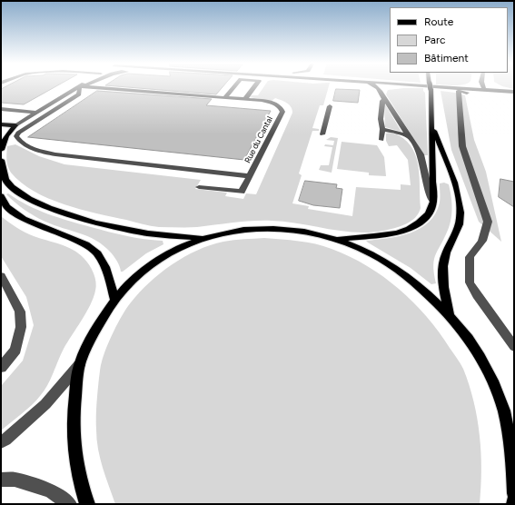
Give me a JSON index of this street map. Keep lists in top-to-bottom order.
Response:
{
  "streets": {
    "street": ["Rue du Cantal"]
  },
  "legend": ["Route", "Parc", "Bâtiment"]
}
